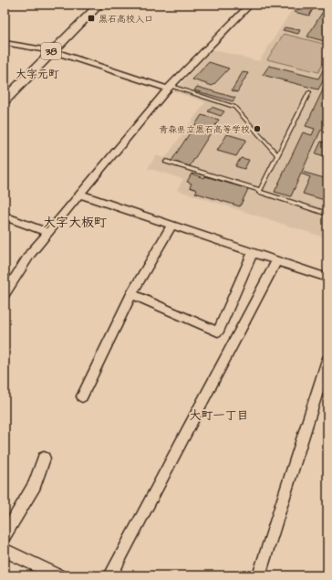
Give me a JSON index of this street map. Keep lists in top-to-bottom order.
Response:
{
  "streets": {
    "main road": ["38"]
  },
  "districts": ["大字元町", "大字大板町", "大町一丁目"],
  "places": {
    "transit": ["黒石高校入口"],
    "other": ["青森県立黒石高等学校"]
  }
}
